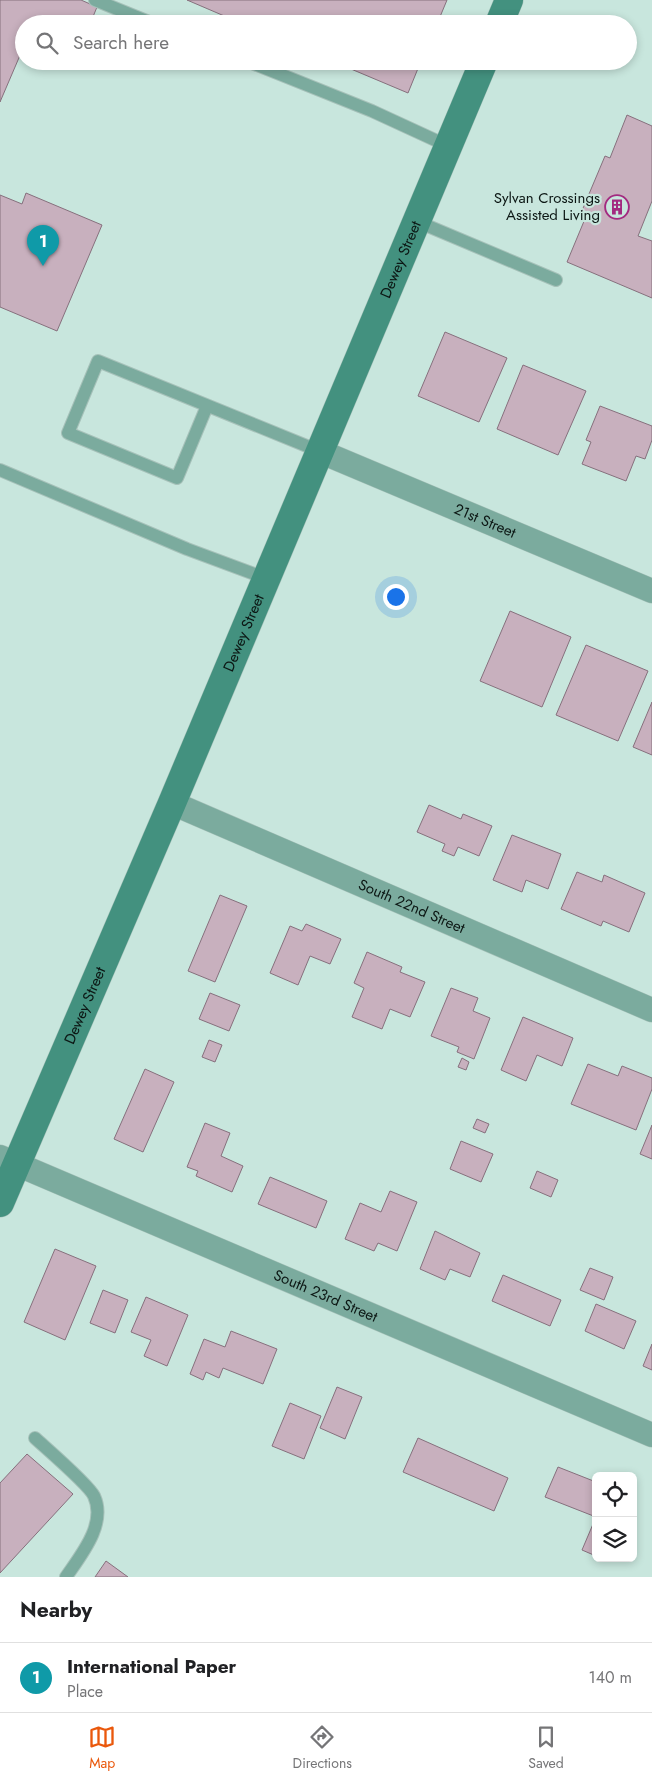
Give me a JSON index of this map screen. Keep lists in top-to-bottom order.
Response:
{
  "streets": {
    "street": [
      "Dewey Street",
      "21st Street",
      "South 22nd Street",
      "South 23rd Street"
    ]
  },
  "crossings": [
    ["Dewey Street", "21st Street"],
    ["Dewey Street", "South 22nd Street"],
    ["Dewey Street", "South 23rd Street"]
  ],
  "places": {
    "building": ["Sylvan Crossings Assisted Living"]
  },
  "page": {
    "search": "Search here",
    "pins": "1",
    "heading": "Nearby",
    "list": [
      {
        "mark": "1",
        "name": "International Paper",
        "note": "Place",
        "value": "140 m"
      }
    ],
    "nav": ["Map", "Directions", "Saved"]
  }
}
